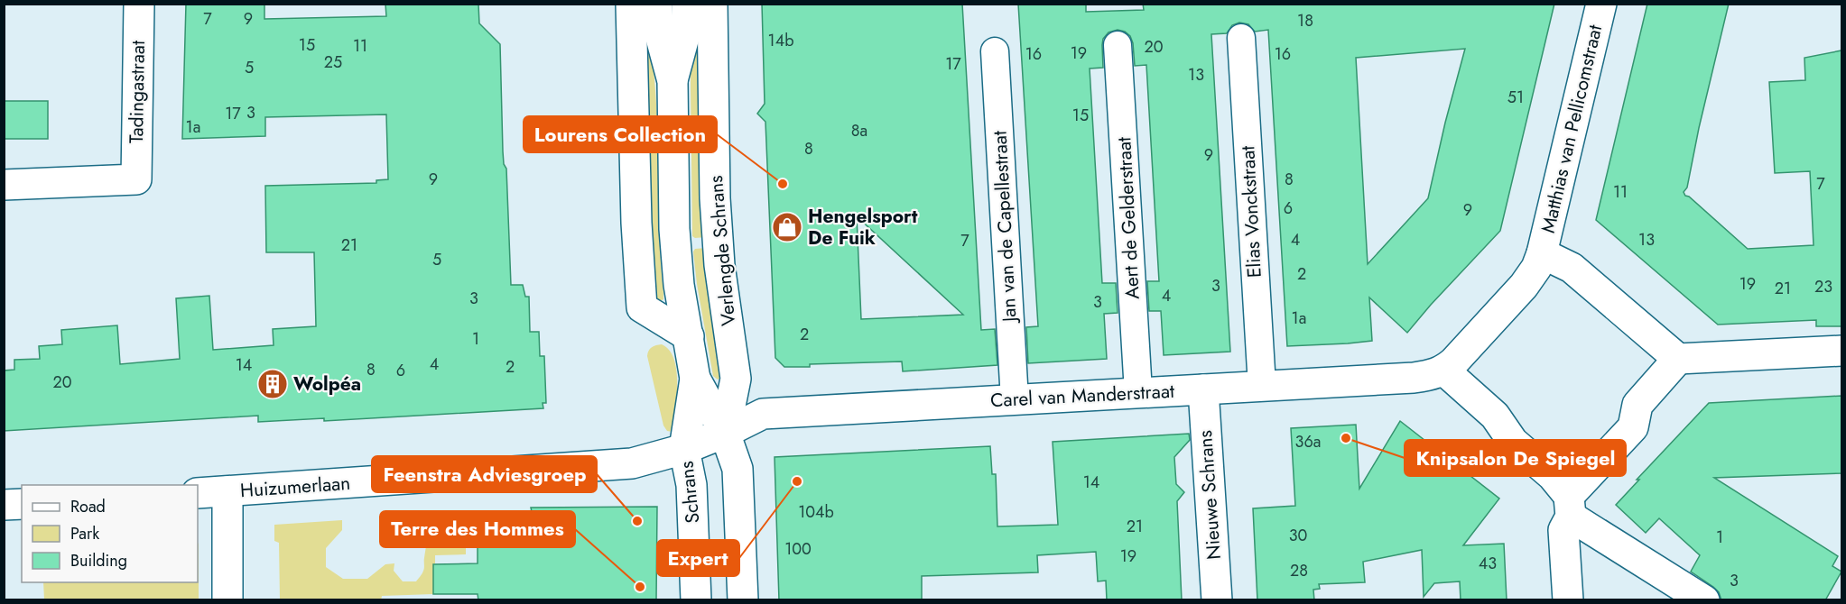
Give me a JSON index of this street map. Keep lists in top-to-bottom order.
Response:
{
  "streets": {
    "street": [
      "Tadingastraat",
      "Matthias van Pellicomstraat",
      "Elias Vonckstraat",
      "Aert de Gelderstraat",
      "Jan van de Capellestraat",
      "Verlengde Schrans",
      "Carel van Manderstraat",
      "Huizumerlaan",
      "Schrans",
      "Nieuwe Schrans"
    ]
  },
  "crossings": [
    ["Elias Vonckstraat", "Carel van Manderstraat"],
    ["Aert de Gelderstraat", "Carel van Manderstraat"],
    ["Jan van de Capellestraat", "Carel van Manderstraat"],
    ["Verlengde Schrans", "Carel van Manderstraat"],
    ["Carel van Manderstraat", "Huizumerlaan"],
    ["Carel van Manderstraat", "Schrans"],
    ["Carel van Manderstraat", "Nieuwe Schrans"],
    ["Huizumerlaan", "Schrans"]
  ],
  "places": {
    "other": [
      "Lourens Collection",
      "Knipsalon De Spiegel",
      "Expert",
      "Feenstra Adviesgroep",
      "Terre des Hommes"
    ],
    "shop": ["Hengelsport De Fuik"],
    "building": ["Wolpéa"]
  },
  "house_numbers": [
    "7",
    "9",
    "18",
    "14b",
    "15",
    "11",
    "20",
    "19",
    "16",
    "16",
    "25",
    "17",
    "5",
    "13",
    "51",
    "3",
    "17",
    "15",
    "1a",
    "8a",
    "8",
    "9",
    "9",
    "8",
    "7",
    "11",
    "6",
    "9",
    "4",
    "13",
    "7",
    "21",
    "5",
    "2",
    "19",
    "3",
    "23",
    "21",
    "4",
    "3",
    "3",
    "1a",
    "2",
    "1",
    "4",
    "14",
    "2",
    "8",
    "6",
    "20",
    "36a",
    "14",
    "104b",
    "21",
    "30",
    "1",
    "100",
    "19",
    "43",
    "28",
    "3"
  ],
  "legend": ["Road", "Park", "Building"]
}
